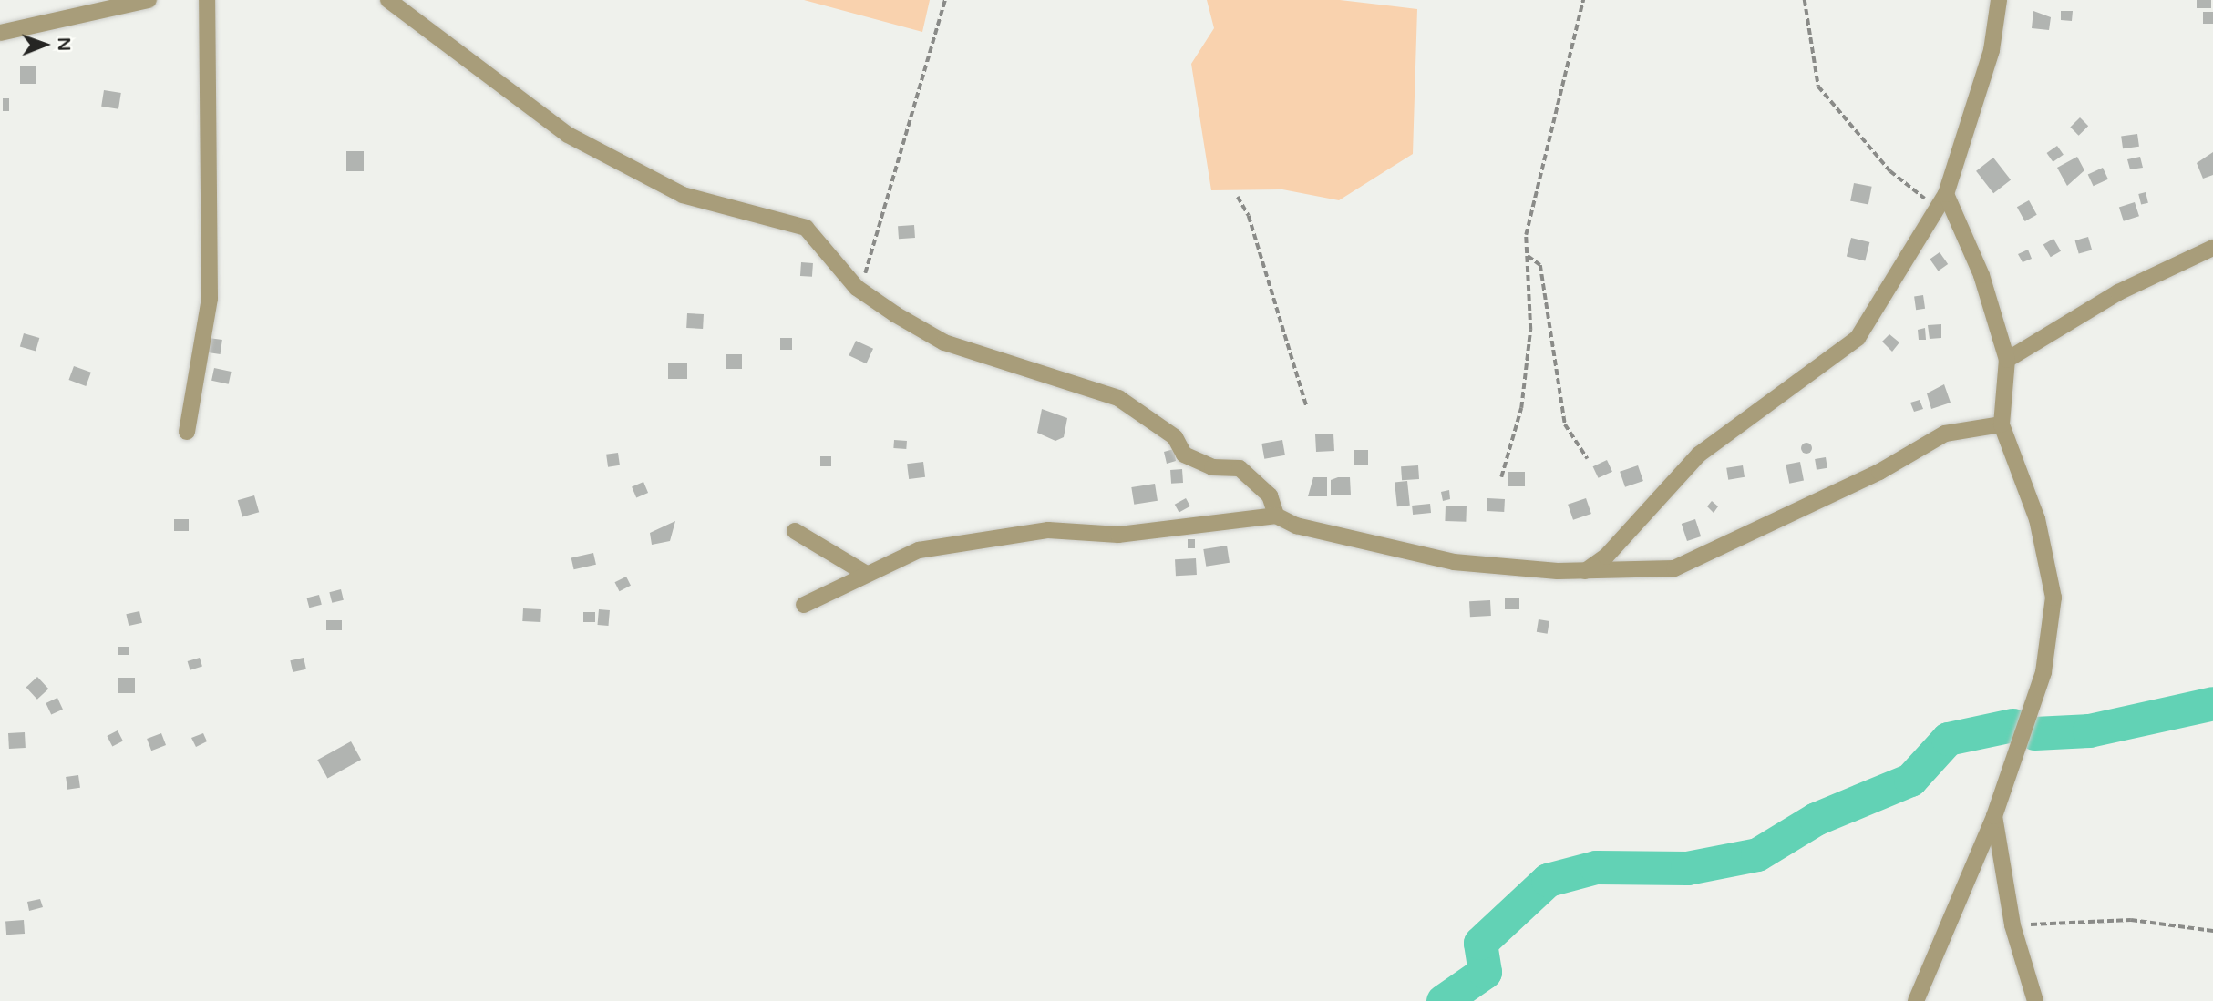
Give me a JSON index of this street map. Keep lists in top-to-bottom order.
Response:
{
  "north": "right"
}
